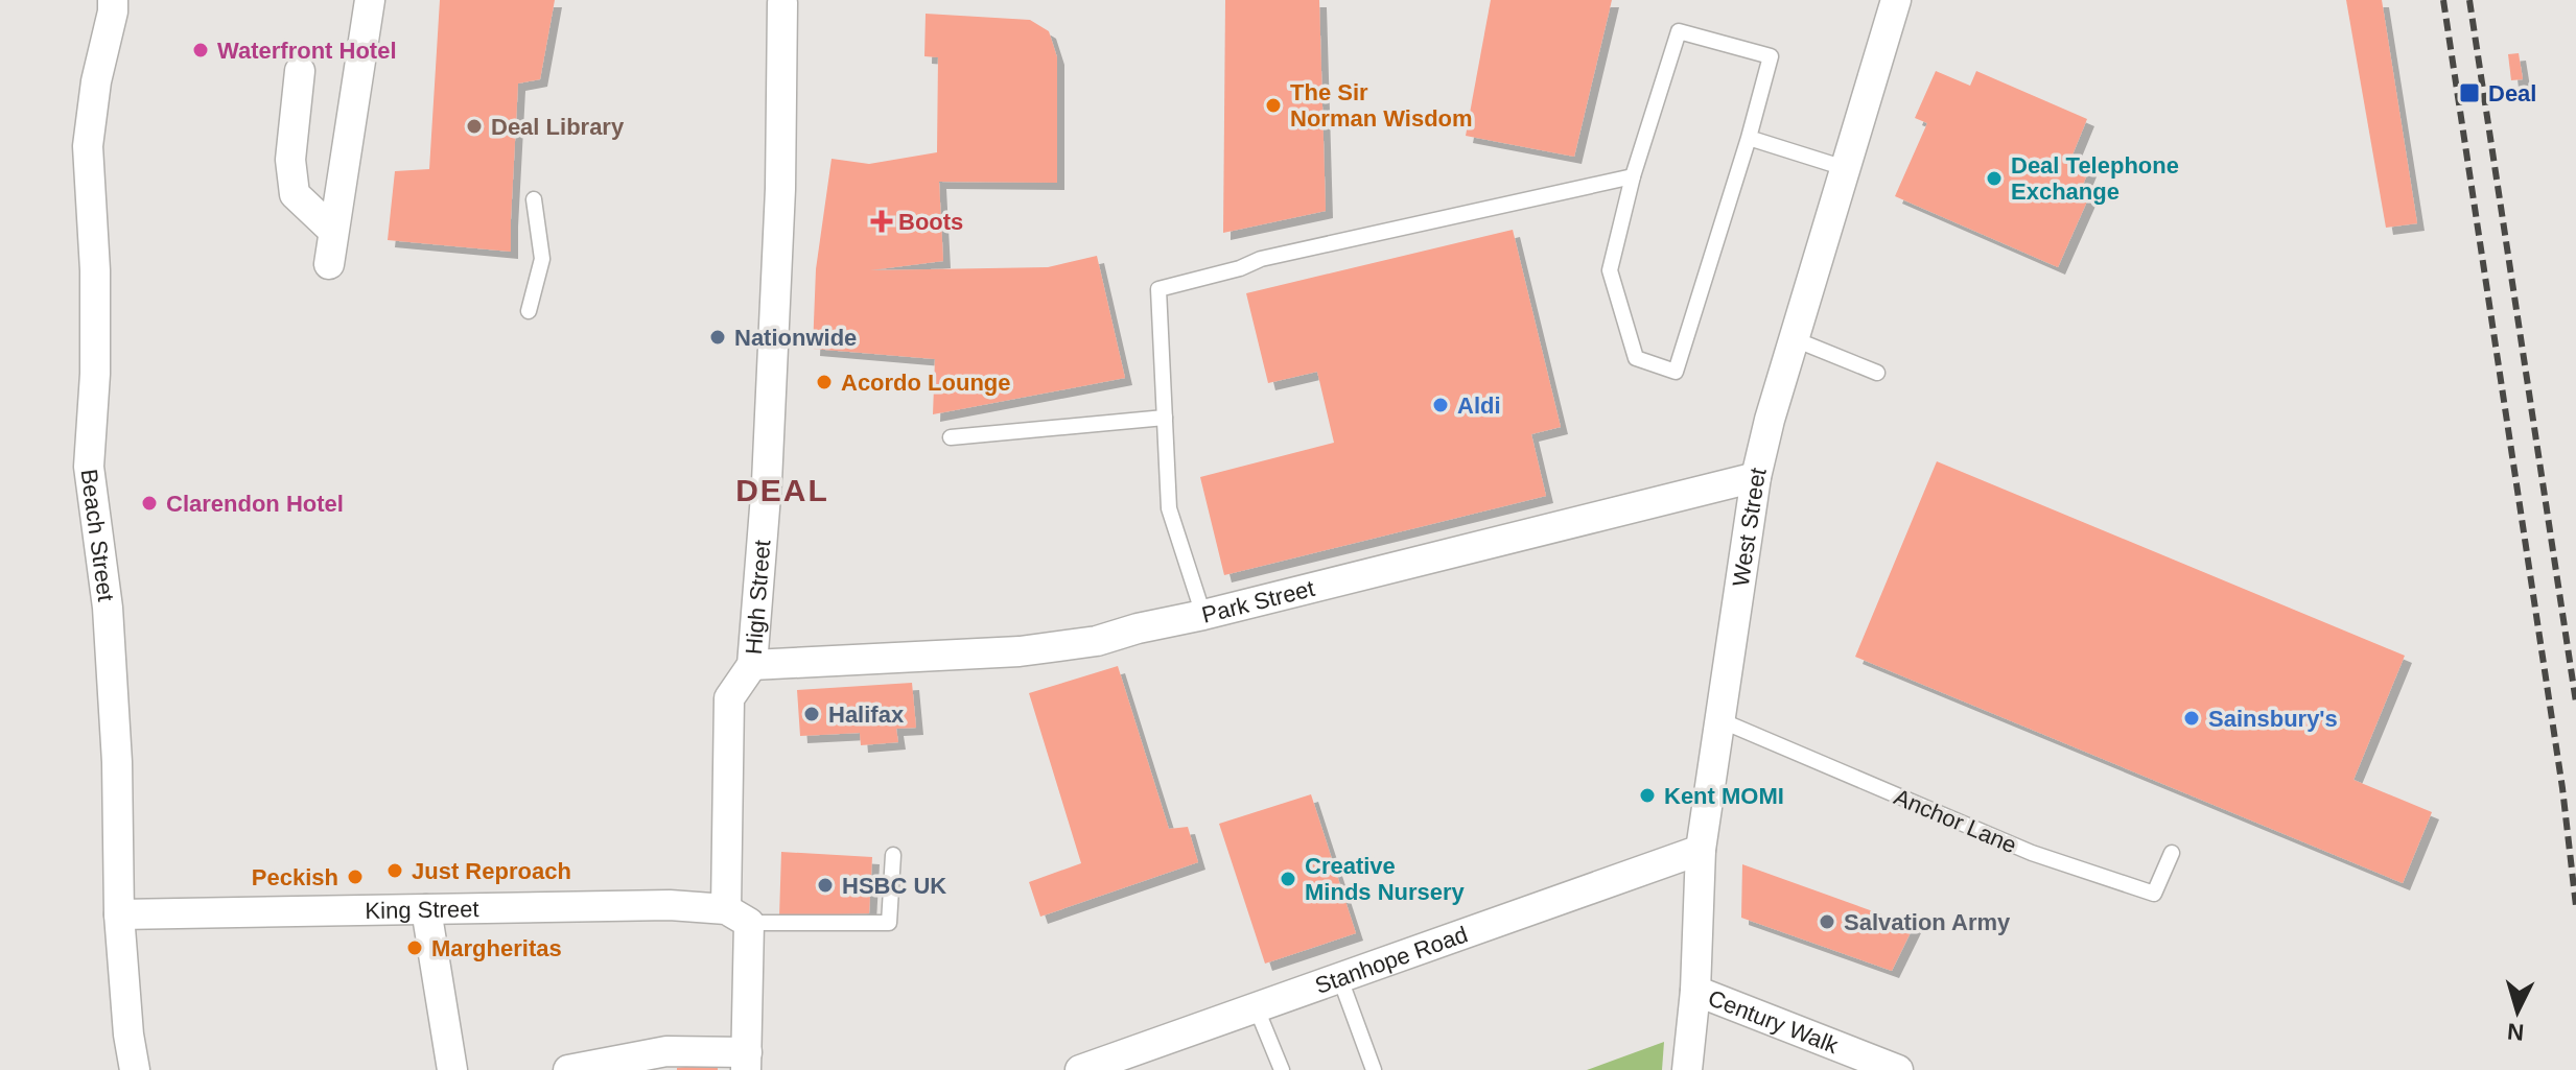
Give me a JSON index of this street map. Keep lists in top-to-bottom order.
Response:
{
  "streets": {
    "street": [
      "West Street",
      "Beach Street",
      "High Street",
      "Park Street",
      "King Street",
      "Stanhope Road",
      "Century Walk"
    ],
    "lane": ["Anchor Lane"]
  },
  "crossings": [
    ["West Street", "Park Street"],
    ["West Street", "Anchor Lane"],
    ["West Street", "Stanhope Road"],
    ["West Street", "Century Walk"],
    ["Beach Street", "King Street"],
    ["High Street", "Park Street"],
    ["High Street", "King Street"]
  ],
  "districts": ["DEAL"],
  "places": {
    "other": [
      "Waterfront Hotel",
      "The Sir Norman Wisdom",
      "Deal Library",
      "Deal Telephone Exchange",
      "Nationwide",
      "Acordo Lounge",
      "Aldi",
      "Clarendon Hotel",
      "Halifax",
      "Sainsbury's",
      "Kent MOMI",
      "Just Reproach",
      "Peckish",
      "Creative Minds Nursery",
      "HSBC UK",
      "Salvation Army",
      "Margheritas"
    ],
    "transit": ["Deal"],
    "health": ["Boots"]
  },
  "north": "bottom"
}
